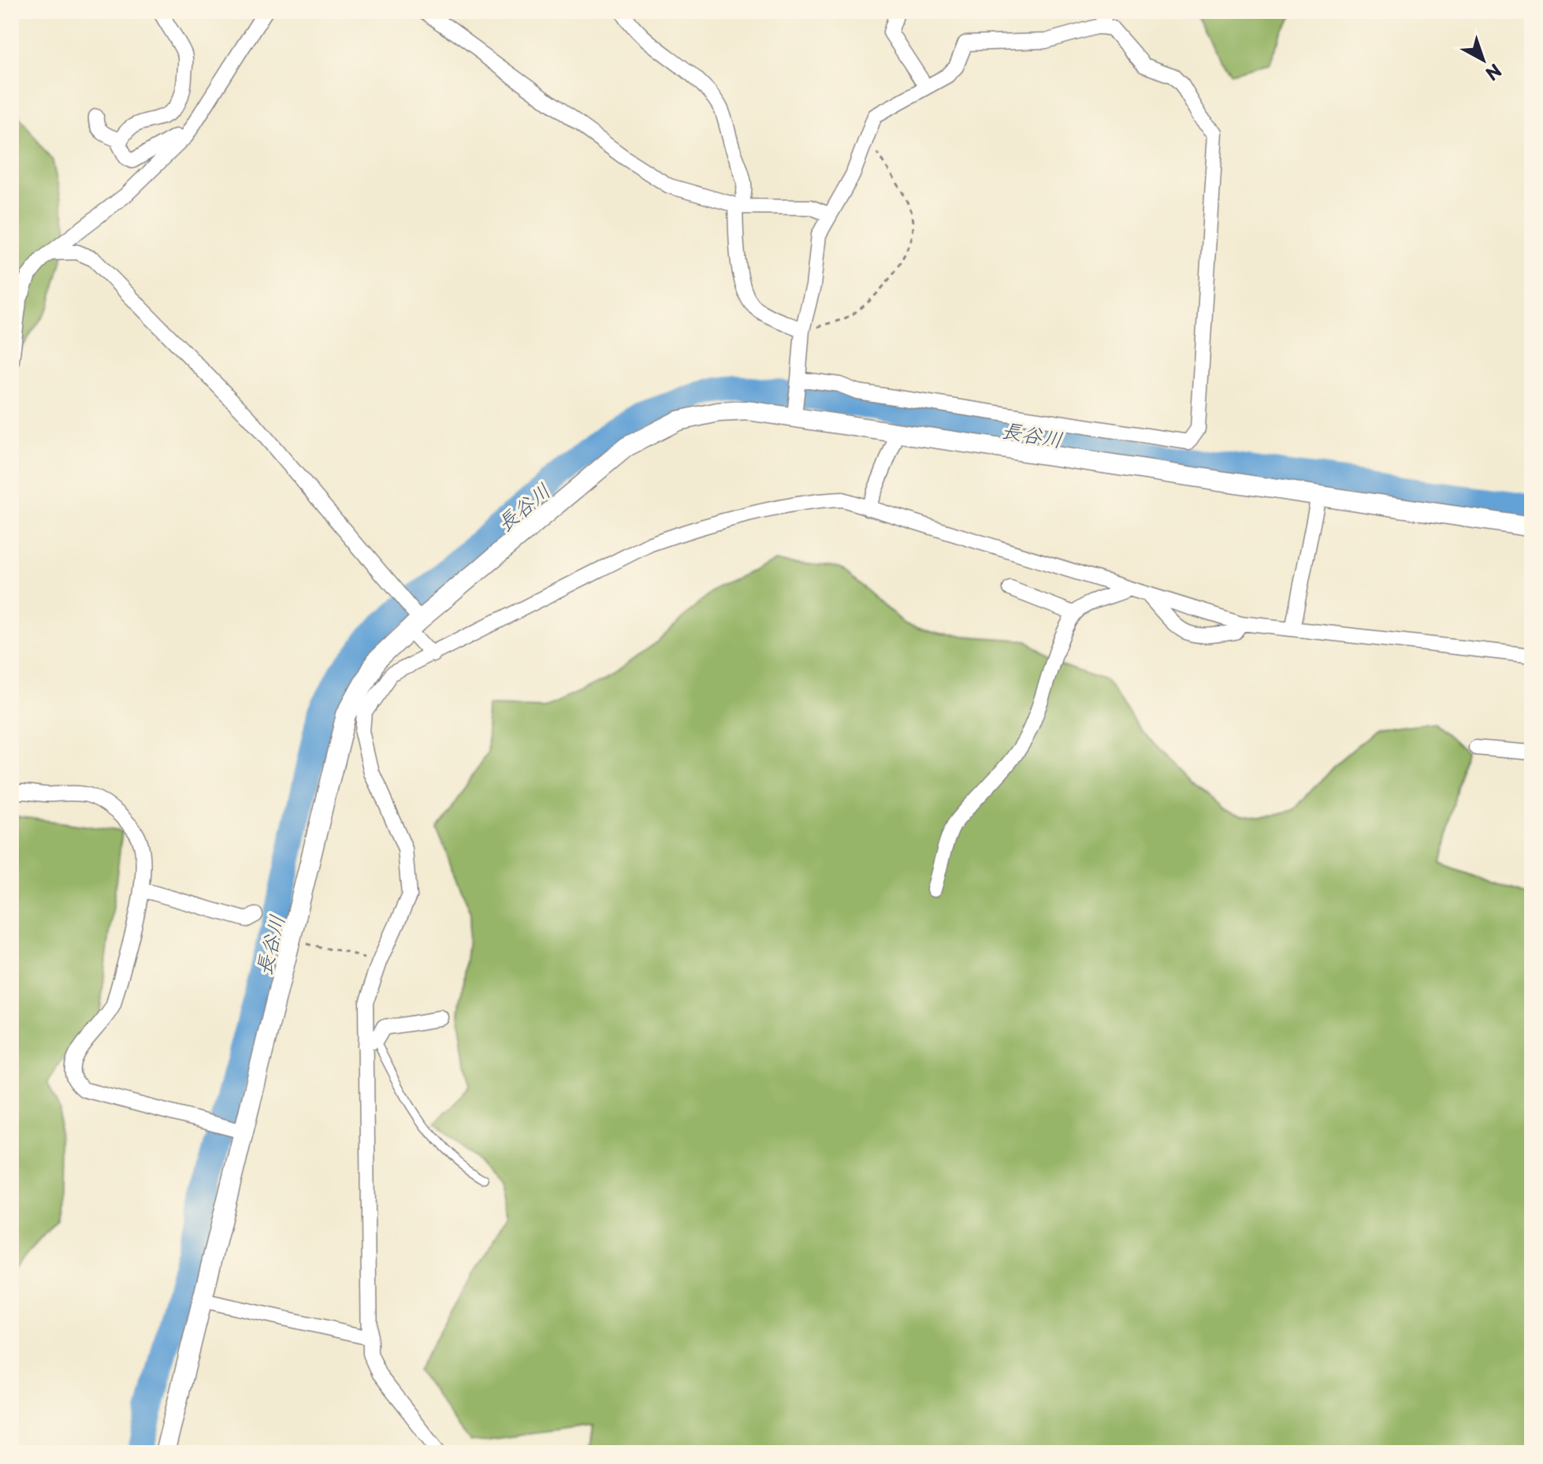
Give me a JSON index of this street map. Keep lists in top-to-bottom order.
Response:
{
  "water": ["長谷川"],
  "north": "bottom right"
}
